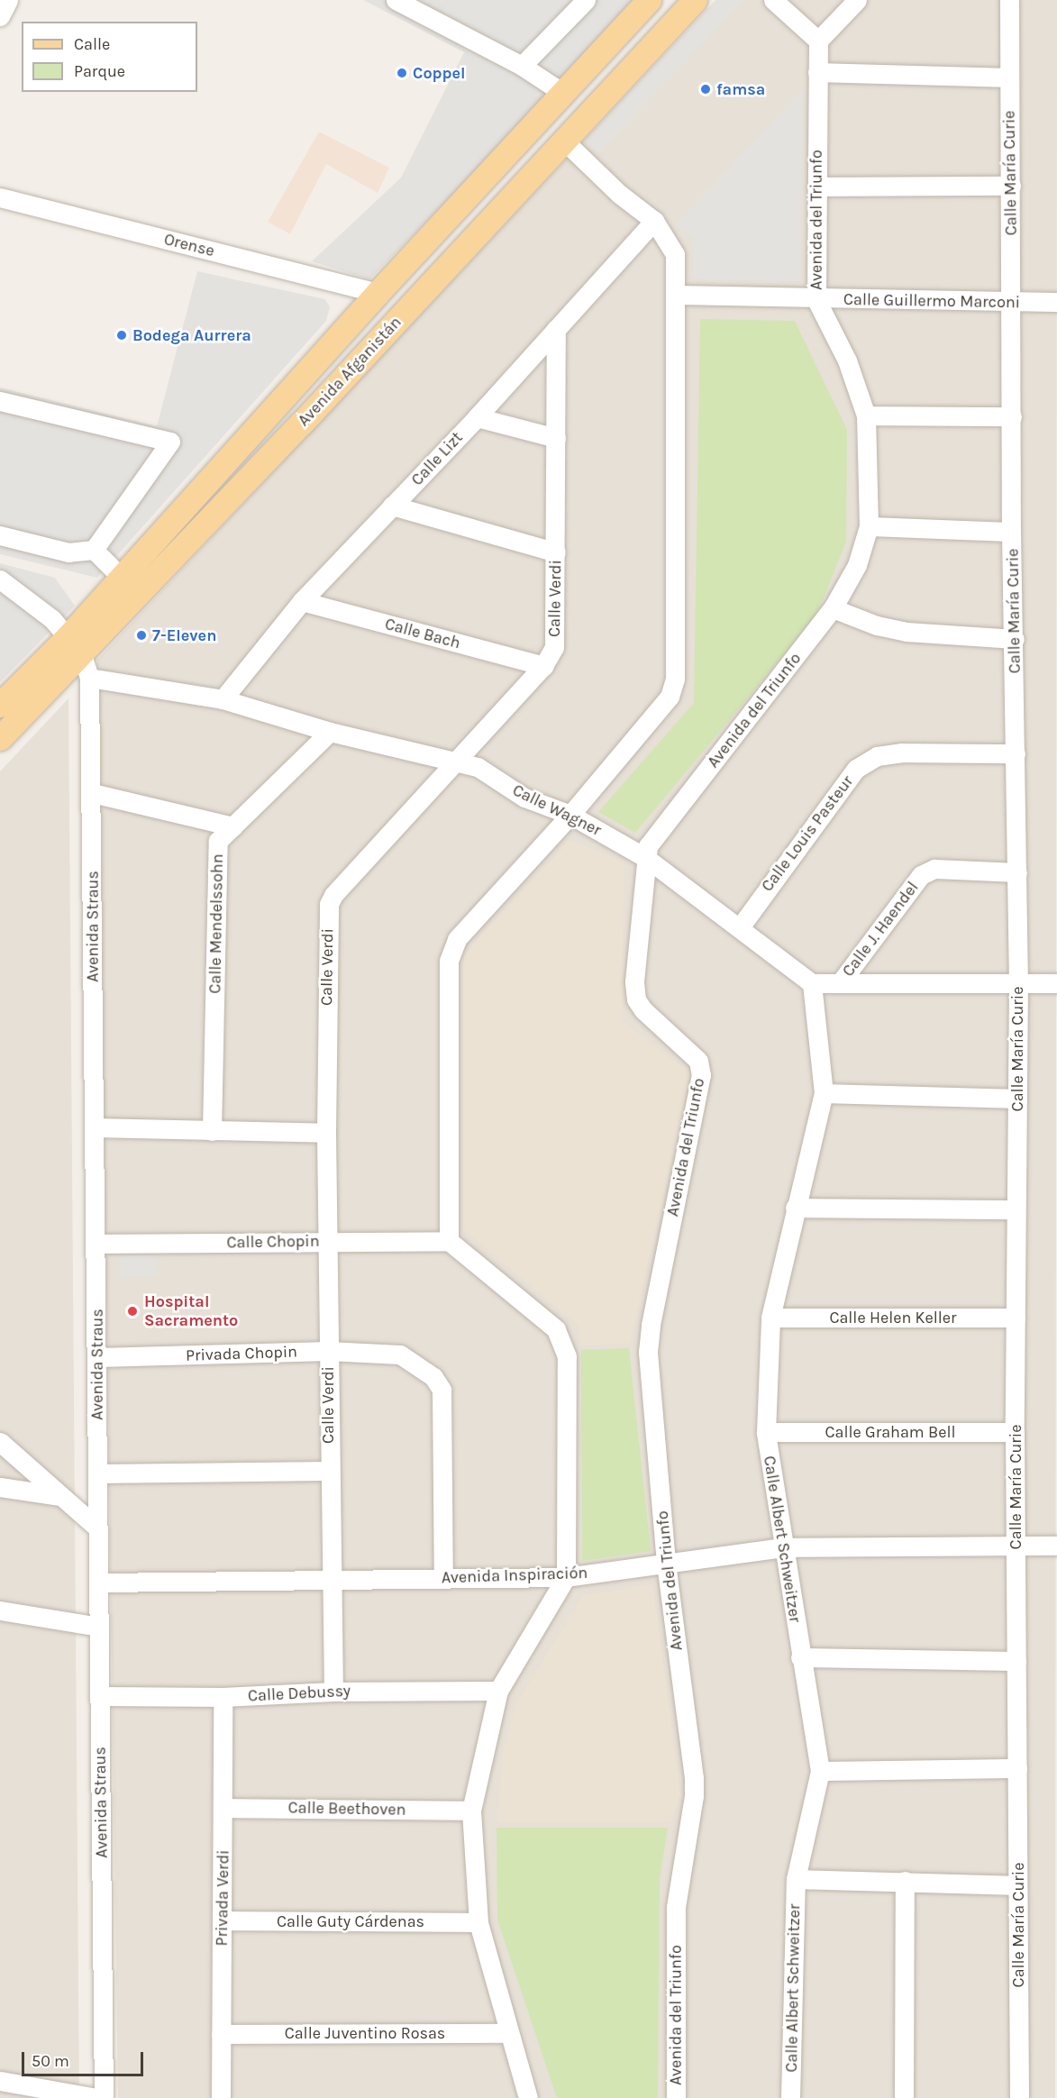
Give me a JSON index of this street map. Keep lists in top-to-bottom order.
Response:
{
  "streets": {
    "main road": ["Avenida Afganistán"],
    "street": [
      "Calle María Curie",
      "Avenida del Triunfo",
      "Orense",
      "Calle Guillermo Marconi",
      "Calle Lizt",
      "Calle Verdi",
      "Calle Bach",
      "Calle Wagner",
      "Calle Louis Pasteur",
      "Calle Mendelssohn",
      "Avenida Straus",
      "Calle J. Haendel",
      "Calle Chopin",
      "Calle Helen Keller",
      "Privada Chopin",
      "Calle Graham Bell",
      "Calle Albert Schweitzer",
      "Avenida Inspiración",
      "Calle Debussy",
      "Calle Beethoven",
      "Privada Verdi",
      "Calle Guty Cárdenas",
      "Calle Juventino Rosas"
    ]
  },
  "crossings": [
    ["Calle María Curie", "Calle Guillermo Marconi"],
    ["Calle María Curie", "Calle Louis Pasteur"],
    ["Calle María Curie", "Calle J. Haendel"],
    ["Calle María Curie", "Calle Helen Keller"],
    ["Calle María Curie", "Calle Graham Bell"],
    ["Calle María Curie", "Avenida Inspiración"],
    ["Avenida del Triunfo", "Calle Guillermo Marconi"],
    ["Avenida del Triunfo", "Calle Wagner"],
    ["Avenida del Triunfo", "Avenida Inspiración"],
    ["Orense", "Avenida Afganistán"],
    ["Avenida Afganistán", "Avenida Straus"],
    ["Calle Lizt", "Calle Verdi"],
    ["Calle Lizt", "Calle Bach"],
    ["Calle Lizt", "Calle Wagner"],
    ["Calle Verdi", "Calle Bach"],
    ["Calle Verdi", "Calle Wagner"],
    ["Calle Verdi", "Calle Chopin"],
    ["Calle Verdi", "Privada Chopin"],
    ["Calle Verdi", "Avenida Inspiración"],
    ["Calle Verdi", "Calle Debussy"],
    ["Calle Wagner", "Calle Louis Pasteur"],
    ["Calle Wagner", "Calle Mendelssohn"],
    ["Calle Wagner", "Avenida Straus"],
    ["Calle Wagner", "Calle Albert Schweitzer"],
    ["Avenida Straus", "Calle Chopin"],
    ["Avenida Straus", "Privada Chopin"],
    ["Avenida Straus", "Avenida Inspiración"],
    ["Avenida Straus", "Calle Debussy"],
    ["Calle Helen Keller", "Calle Albert Schweitzer"],
    ["Privada Chopin", "Avenida Inspiración"],
    ["Calle Graham Bell", "Calle Albert Schweitzer"],
    ["Calle Albert Schweitzer", "Avenida Inspiración"],
    ["Calle Debussy", "Privada Verdi"],
    ["Calle Beethoven", "Privada Verdi"],
    ["Privada Verdi", "Calle Guty Cárdenas"],
    ["Privada Verdi", "Calle Juventino Rosas"]
  ],
  "places": [
    "Coppel",
    "famsa",
    "Bodega Aurrera",
    "7-Eleven",
    "Hospital Sacramento"
  ],
  "legend": ["Calle", "Parque"],
  "scale_bar": "50 m"
}
